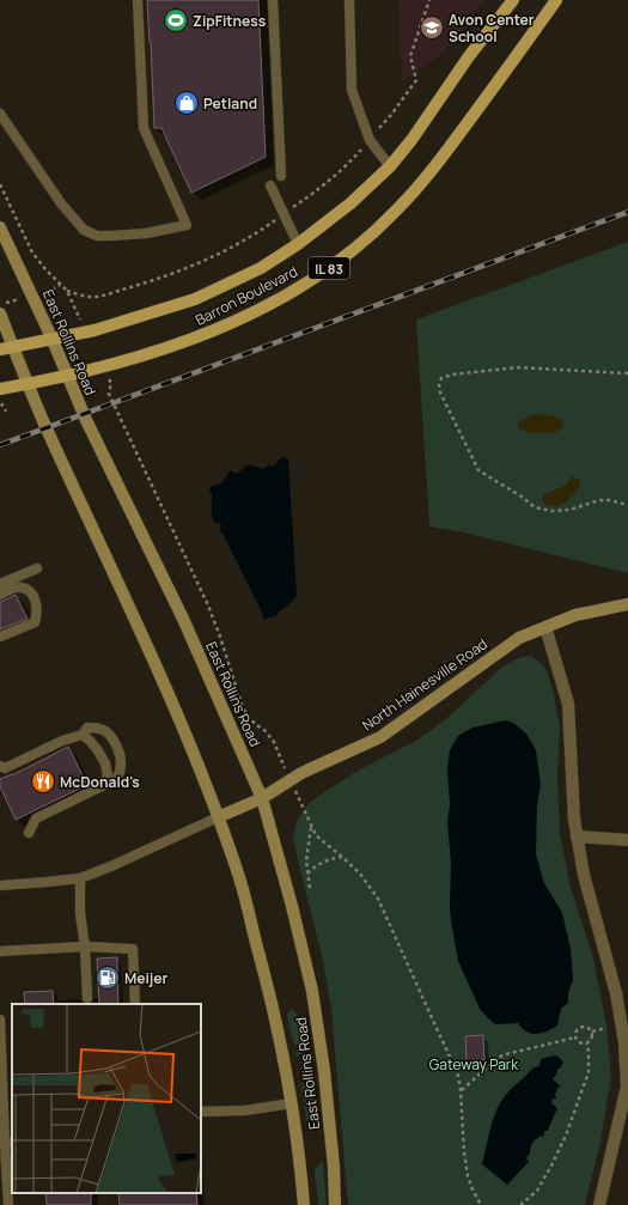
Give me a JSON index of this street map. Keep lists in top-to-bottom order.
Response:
{
  "streets": {
    "main road": [
      "IL 83",
      "Barron Boulevard",
      "East Rollins Road",
      "North Hainesville Road"
    ]
  },
  "crossings": [
    ["Barron Boulevard", "East Rollins Road"],
    ["East Rollins Road", "North Hainesville Road"]
  ],
  "parks": ["Gateway Park"],
  "places": {
    "sports": ["ZipFitness"],
    "school or university": ["Avon Center School"],
    "shop": ["Petland"],
    "restaurant": ["McDonald's"],
    "fuel station": ["Meijer"]
  }
}
